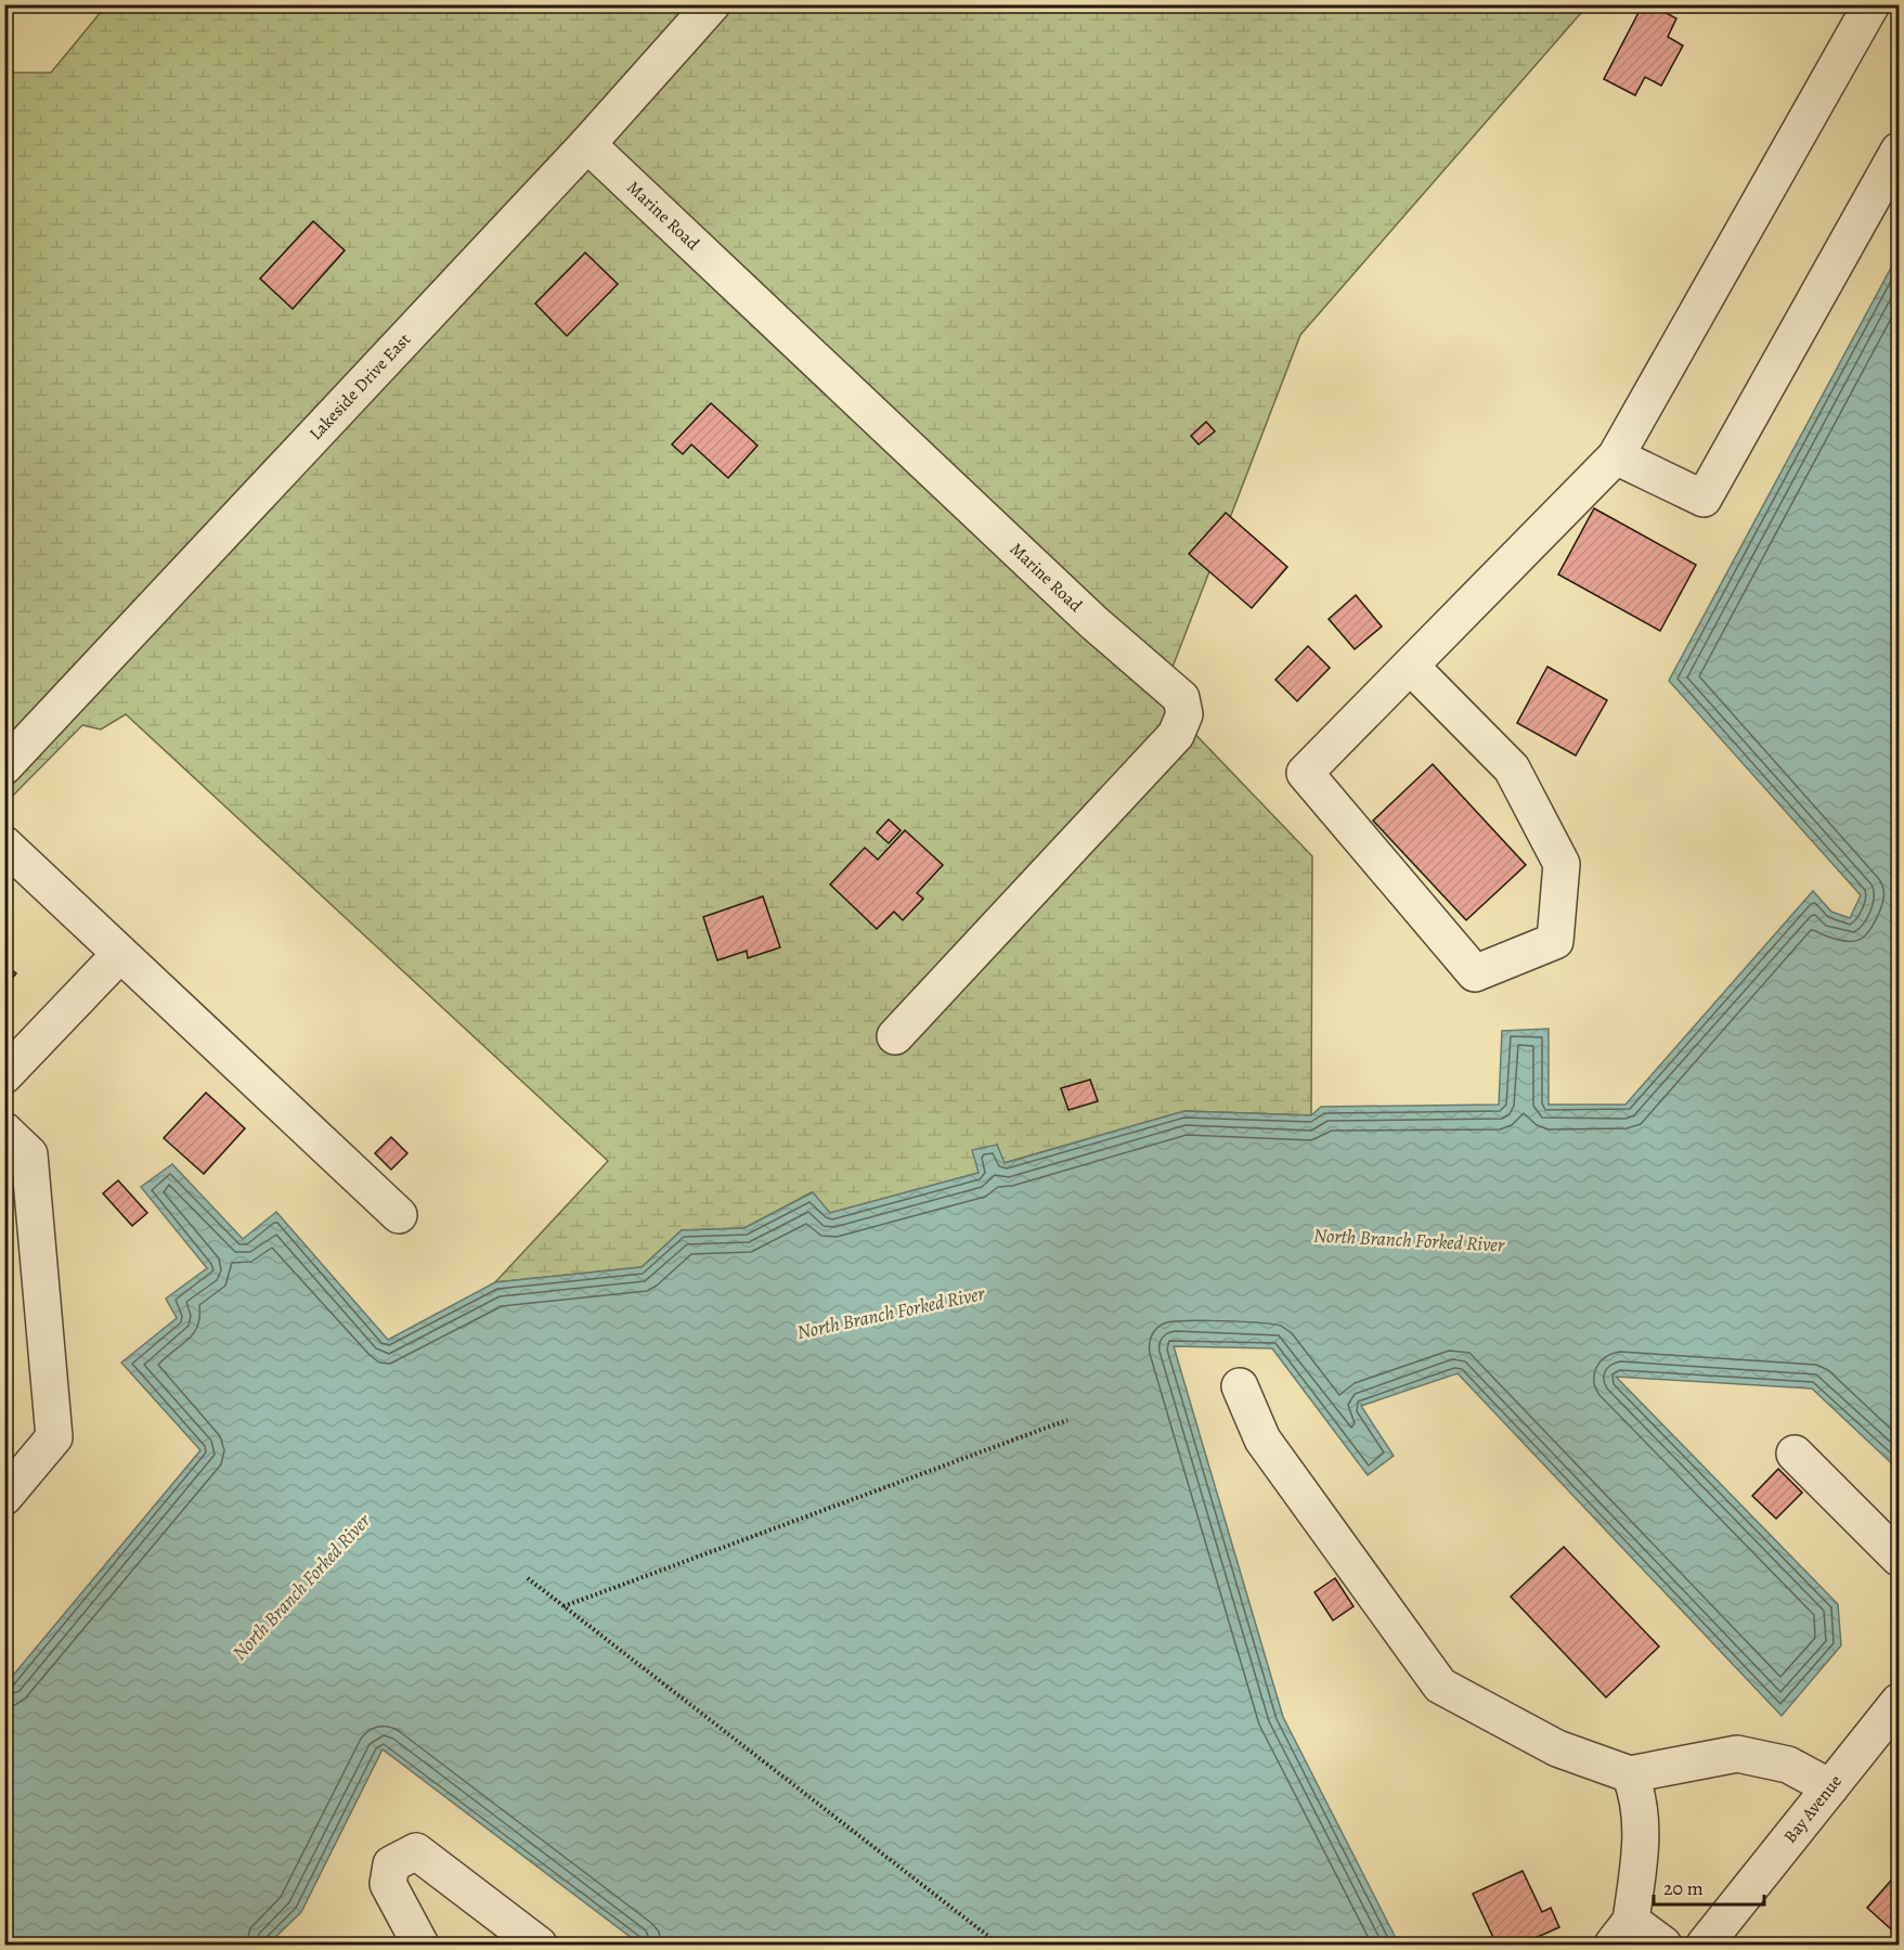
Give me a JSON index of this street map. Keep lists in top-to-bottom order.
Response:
{
  "streets": {
    "street": ["Marine Road", "Lakeside Drive East", "Bay Avenue"]
  },
  "crossings": [
    ["Marine Road", "Lakeside Drive East"]
  ],
  "water": ["North Branch Forked River"],
  "scale_bar": "20 m"
}
